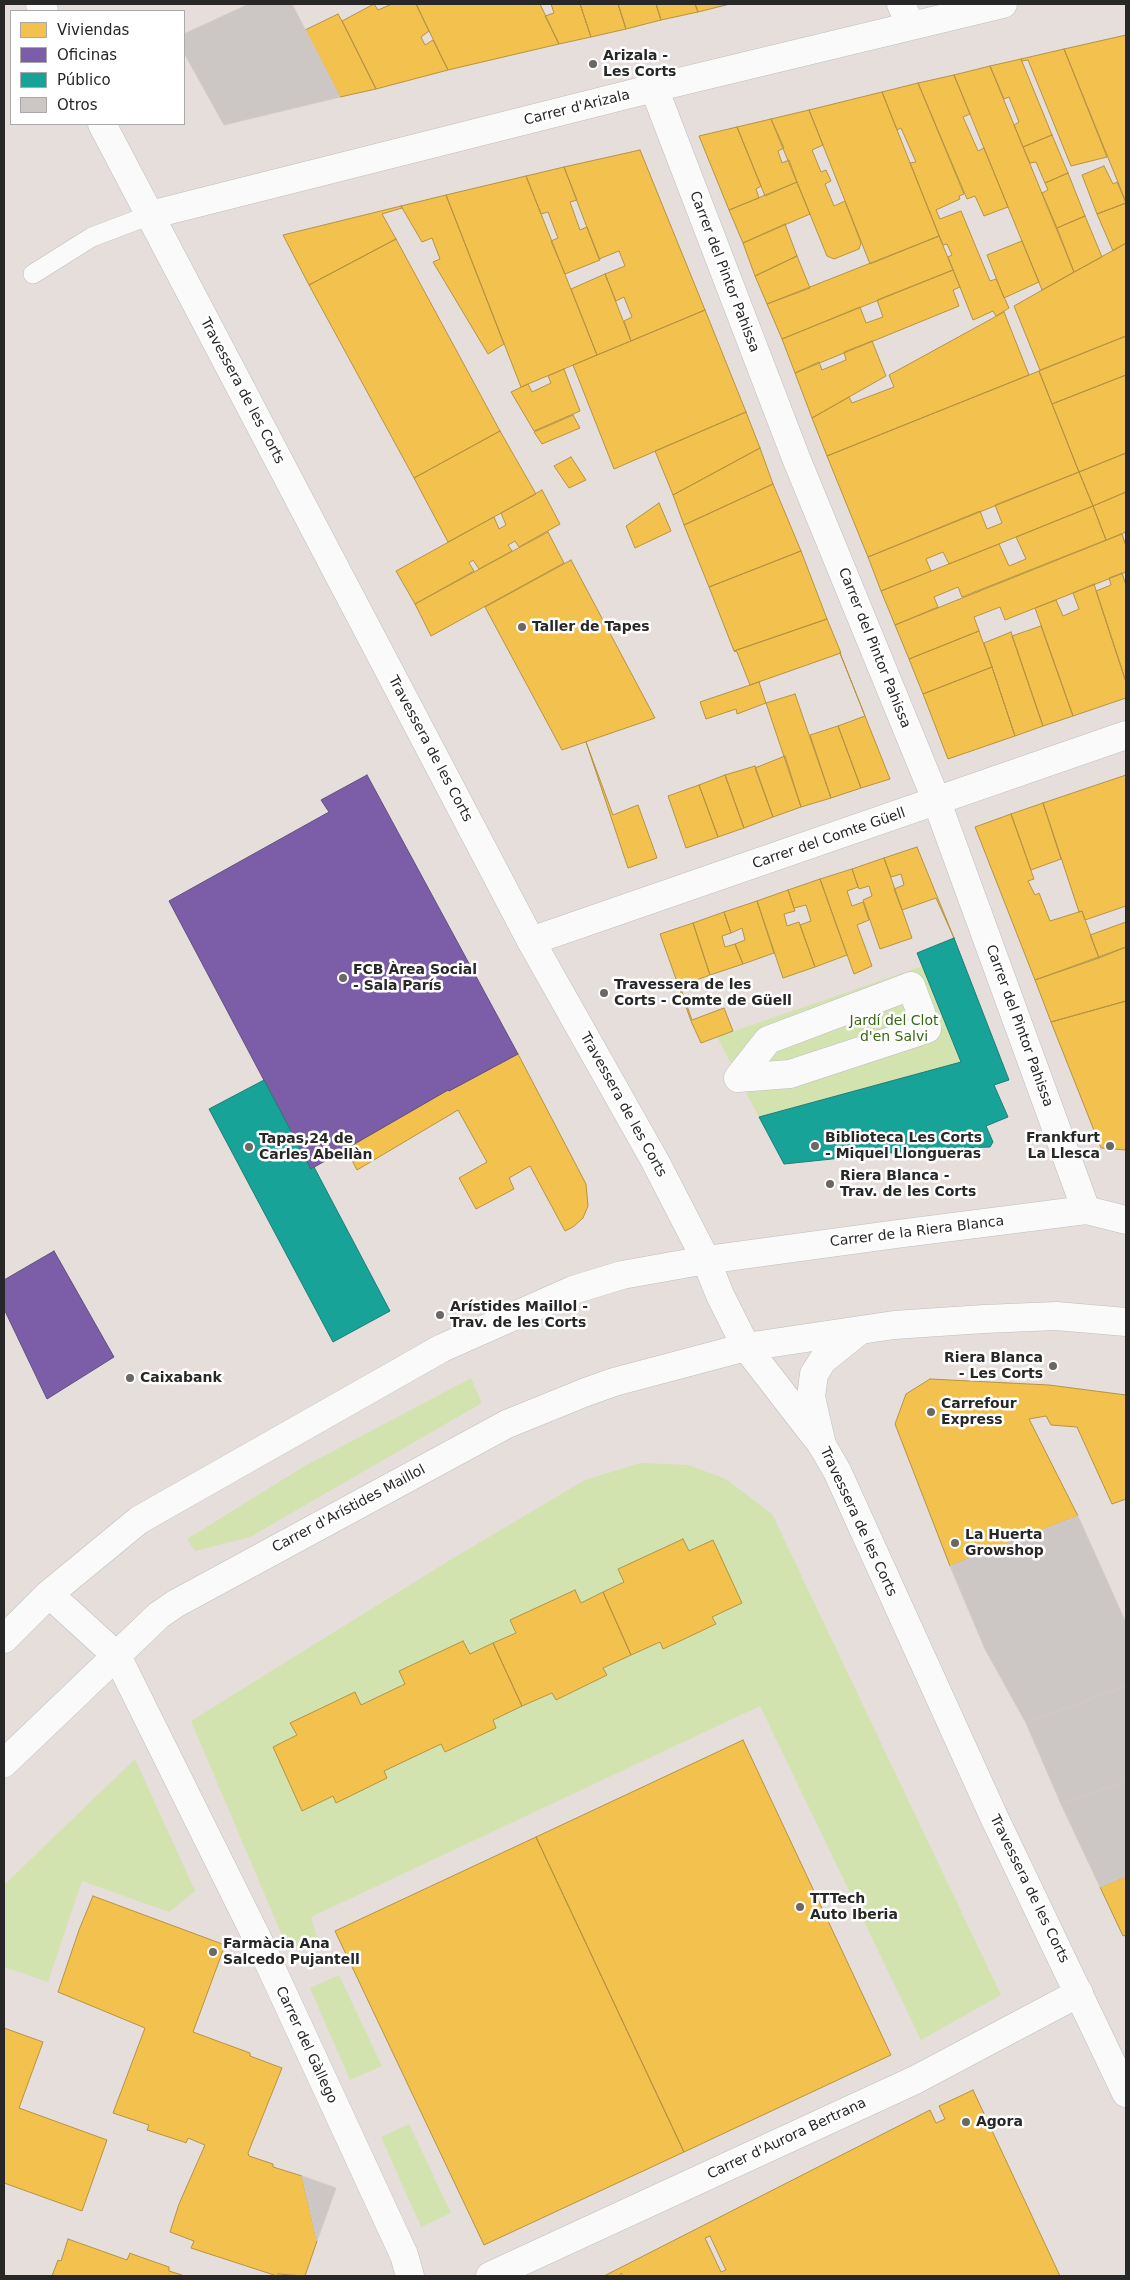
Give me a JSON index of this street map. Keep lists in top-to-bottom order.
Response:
{
  "streets": {
    "street": [
      "Carrer d'Arizala",
      "Carrer del Pintor Pahissa",
      "Travessera de les Corts",
      "Carrer del Comte Güell",
      "Carrer de la Riera Blanca",
      "Carrer d'Arístides Maillol",
      "Carrer del Gàllego",
      "Carrer d'Aurora Bertrana"
    ]
  },
  "crossings": [
    ["Carrer d'Arizala", "Carrer del Pintor Pahissa"],
    ["Carrer d'Arizala", "Travessera de les Corts"],
    ["Carrer del Pintor Pahissa", "Carrer del Comte Güell"],
    ["Carrer del Pintor Pahissa", "Carrer de la Riera Blanca"],
    ["Travessera de les Corts", "Carrer del Comte Güell"],
    ["Travessera de les Corts", "Carrer de la Riera Blanca"],
    ["Travessera de les Corts", "Carrer d'Arístides Maillol"],
    ["Travessera de les Corts", "Carrer d'Aurora Bertrana"],
    ["Carrer d'Arístides Maillol", "Carrer del Gàllego"]
  ],
  "parks": ["Jardí del Clot d'en Salvi"],
  "places": [
    "Arizala - Les Corts",
    "Taller de Tapes",
    "FCB Àrea Social - Sala París",
    "Travessera de les Corts - Comte de Güell",
    "Biblioteca Les Corts - Miquel Llongueras",
    "Frankfurt La Llesca",
    "Tapas,24 de Carles Abellàn",
    "Riera Blanca - Trav. de les Corts",
    "Arístides Maillol - Trav. de les Corts",
    "Riera Blanca - Les Corts",
    "Caixabank",
    "Carrefour Express",
    "La Huerta Growshop",
    "TTTech Auto Iberia",
    "Farmàcia Ana Salcedo Pujantell",
    "Agora"
  ],
  "legend": [
    "Viviendas",
    "Oficinas",
    "Público",
    "Otros"
  ]
}
